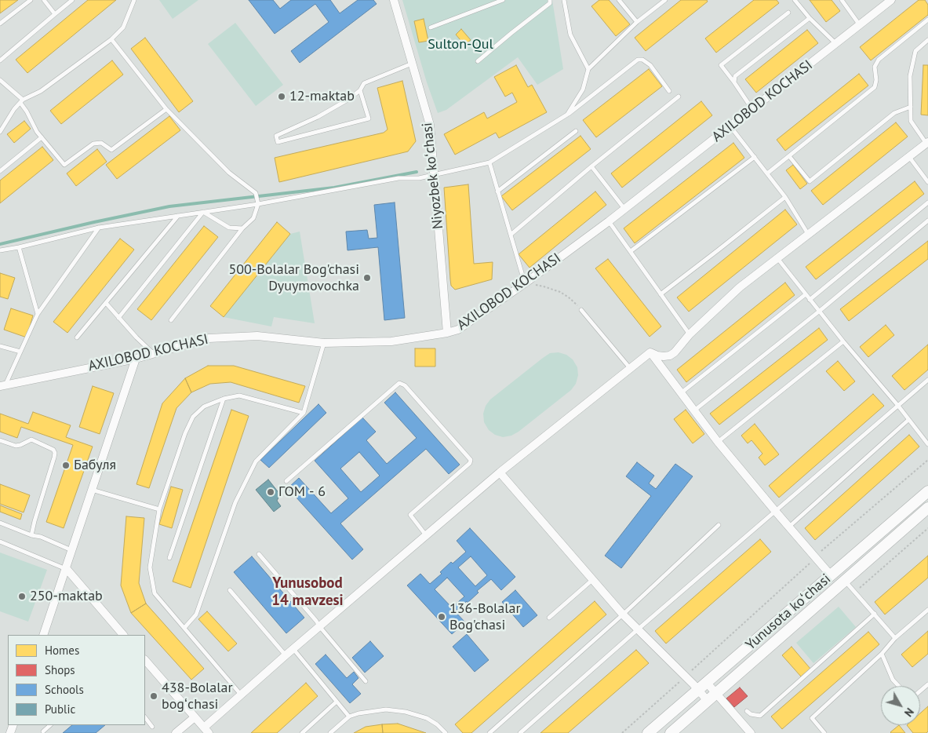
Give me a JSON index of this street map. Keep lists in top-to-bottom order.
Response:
{
  "streets": {
    "main road": ["Yunusota koʻchasi"],
    "street": ["AXILOBOD KOCHASI", "Niyozbek koʻchasi"]
  },
  "crossings": [
    ["AXILOBOD KOCHASI", "Niyozbek koʻchasi"]
  ],
  "districts": ["Yunusobod 14 mavzesi"],
  "parks": ["Sulton-Qul"],
  "places": [
    "12-maktab",
    "500-Bolalar Bog'chasi Dyuymovochka",
    "Бабуля",
    "ГОМ - 6",
    "250-maktab",
    "136-Bolalar Bog'chasi",
    "438-Bolalar bogʻchasi"
  ],
  "legend": [
    "Homes",
    "Shops",
    "Schools",
    "Public"
  ],
  "north": "bottom right"
}
